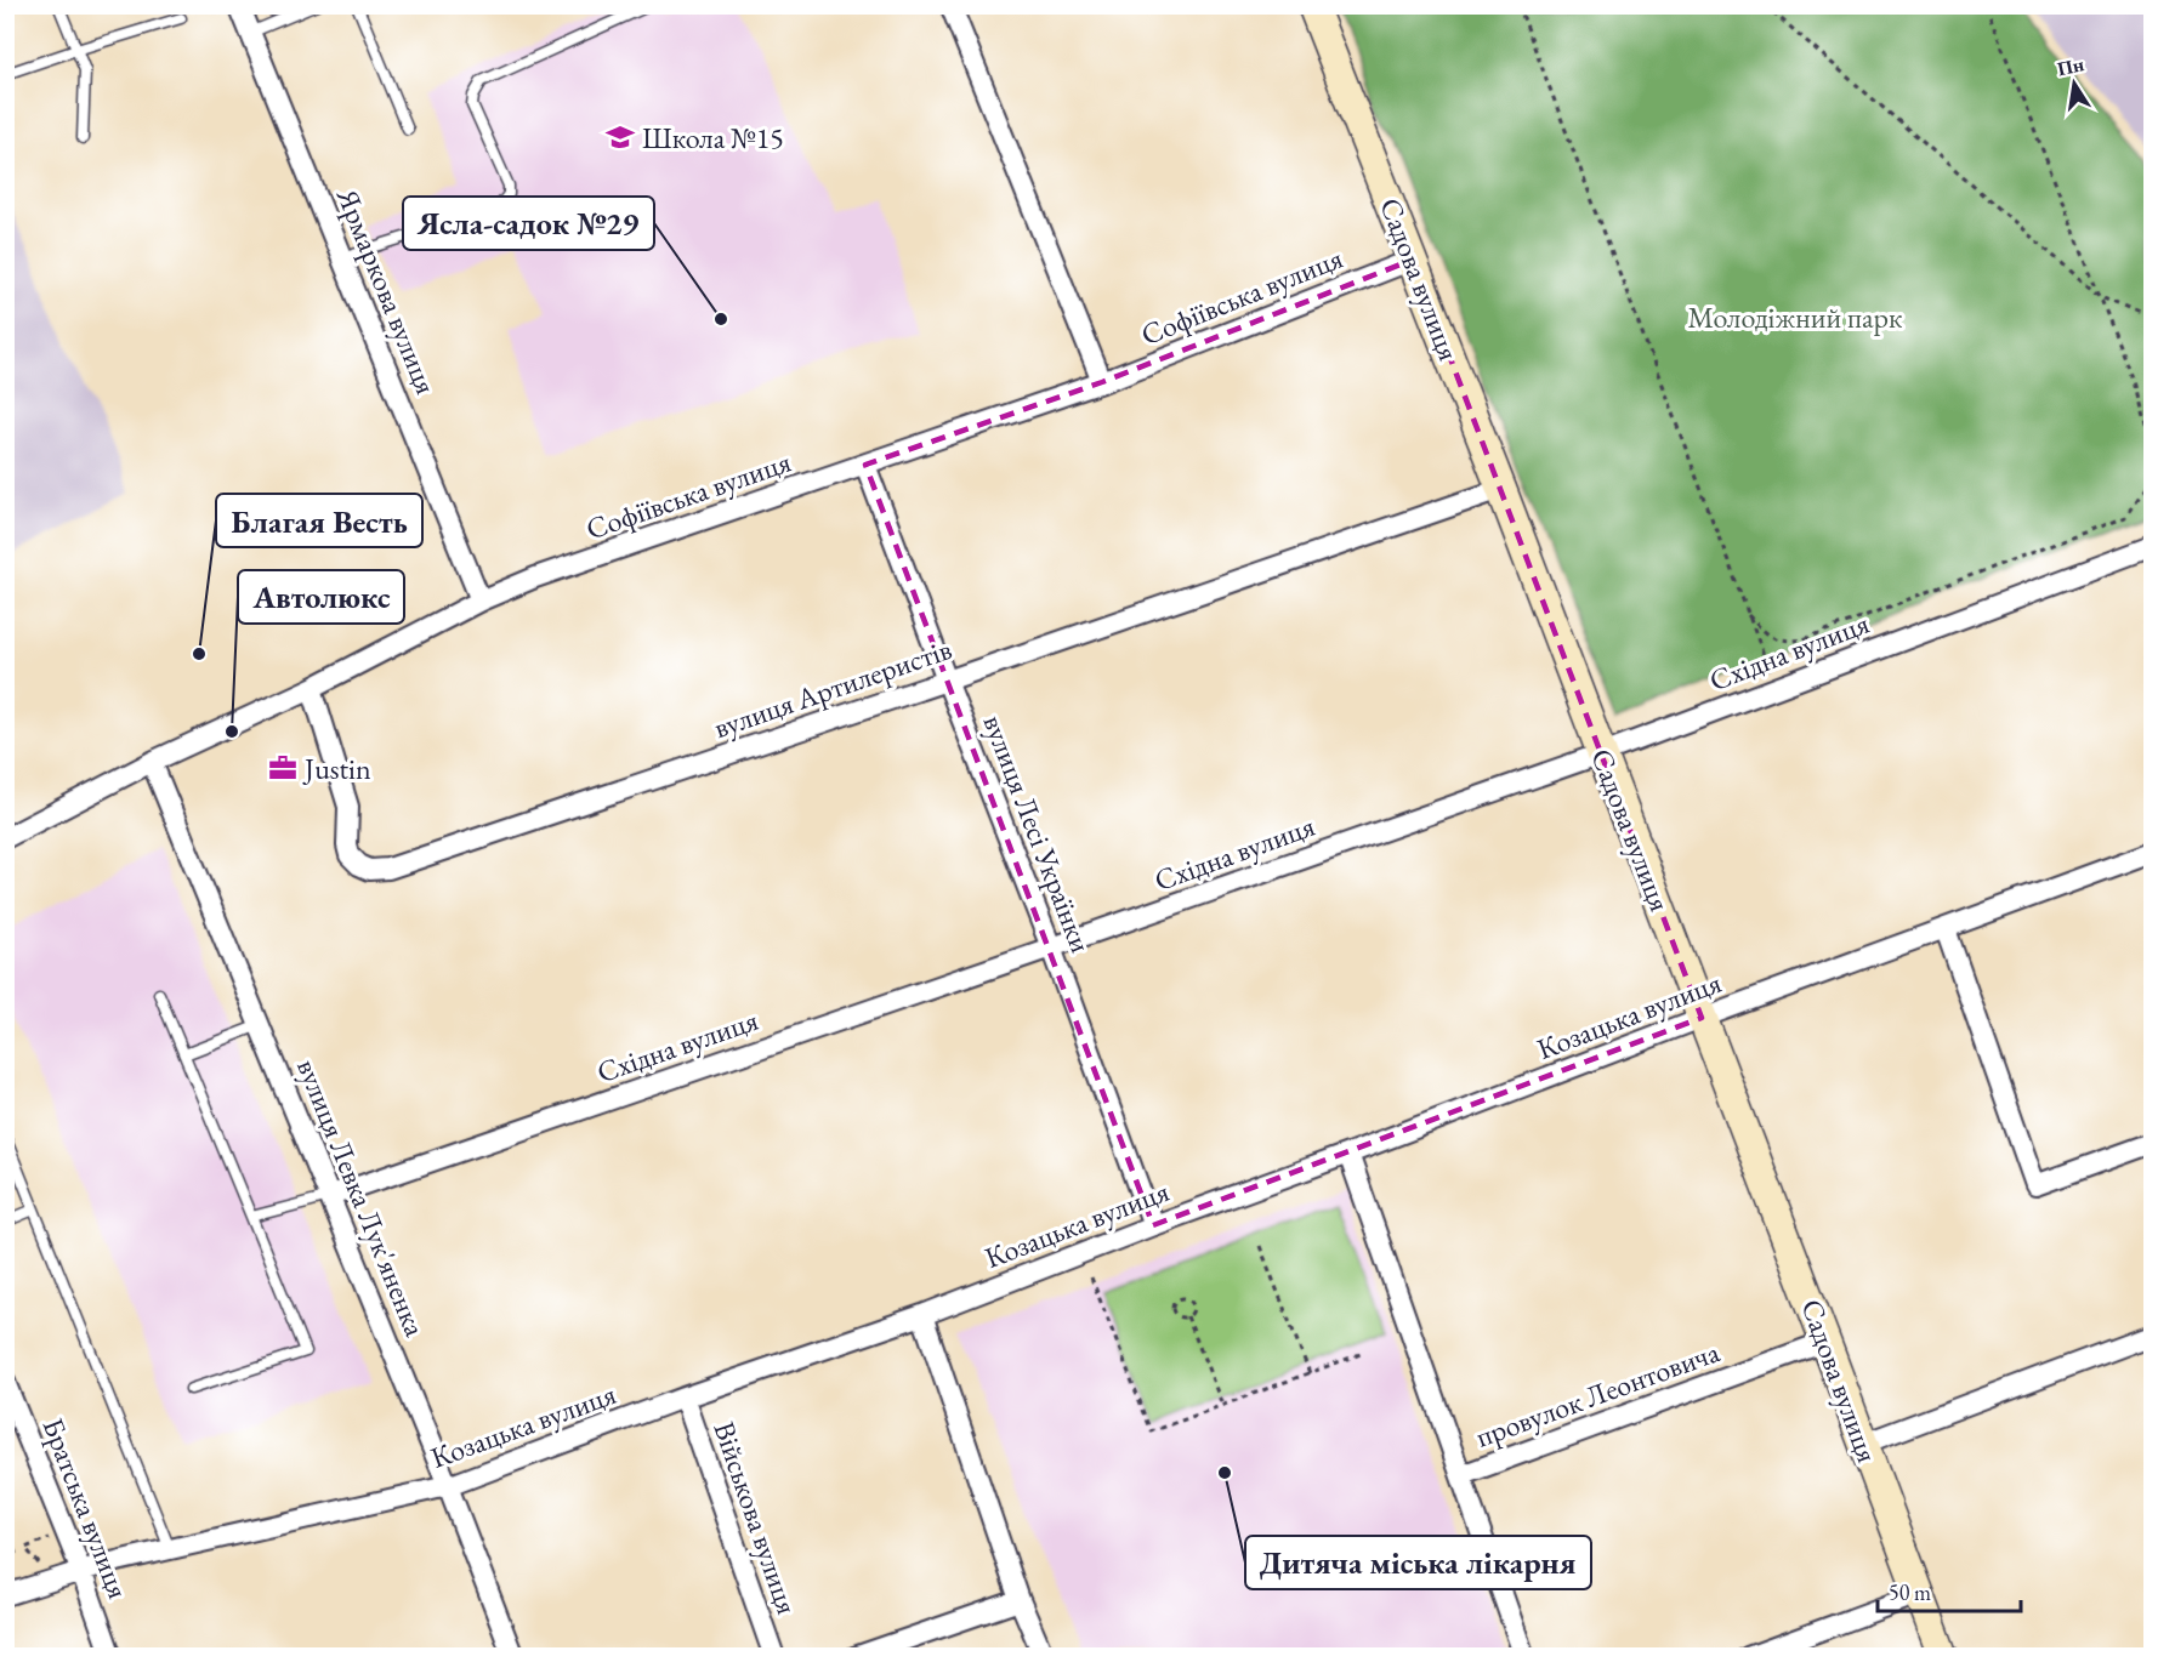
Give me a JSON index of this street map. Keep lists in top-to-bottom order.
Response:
{
  "streets": {
    "street": [
      "Садова вулиця",
      "Ярмаркова вулиця",
      "Софіївська вулиця",
      "Східна вулиця",
      "вулиця Артилеристів",
      "вулиця Лесі Українки",
      "Козацька вулиця",
      "вулиця Левка Лук'яненка",
      "провулок Леонтовича",
      "Братська вулиця",
      "Військова вулиця"
    ]
  },
  "crossings": [
    ["Садова вулиця", "Софіївська вулиця"],
    ["Садова вулиця", "Східна вулиця"],
    ["Садова вулиця", "вулиця Артилеристів"],
    ["Садова вулиця", "Козацька вулиця"],
    ["Садова вулиця", "провулок Леонтовича"],
    ["Ярмаркова вулиця", "Софіївська вулиця"],
    ["Софіївська вулиця", "вулиця Артилеристів"],
    ["Софіївська вулиця", "вулиця Лесі Українки"],
    ["Софіївська вулиця", "вулиця Левка Лук'яненка"],
    ["Східна вулиця", "вулиця Лесі Українки"],
    ["Східна вулиця", "вулиця Левка Лук'яненка"],
    ["вулиця Артилеристів", "вулиця Лесі Українки"],
    ["вулиця Лесі Українки", "Козацька вулиця"],
    ["Козацька вулиця", "вулиця Левка Лук'яненка"],
    ["Козацька вулиця", "провулок Леонтовича"],
    ["Козацька вулиця", "Братська вулиця"],
    ["Козацька вулиця", "Військова вулиця"]
  ],
  "parks": ["Молодіжний парк"],
  "places": {
    "school or university": ["Школа №15"],
    "other": [
      "Ясла-садок №29",
      "Благая Весть",
      "Автолюкс",
      "Дитяча міська лікарня"
    ],
    "office": ["Justin"]
  },
  "scale_bar": "50 m",
  "north": "top"
}
